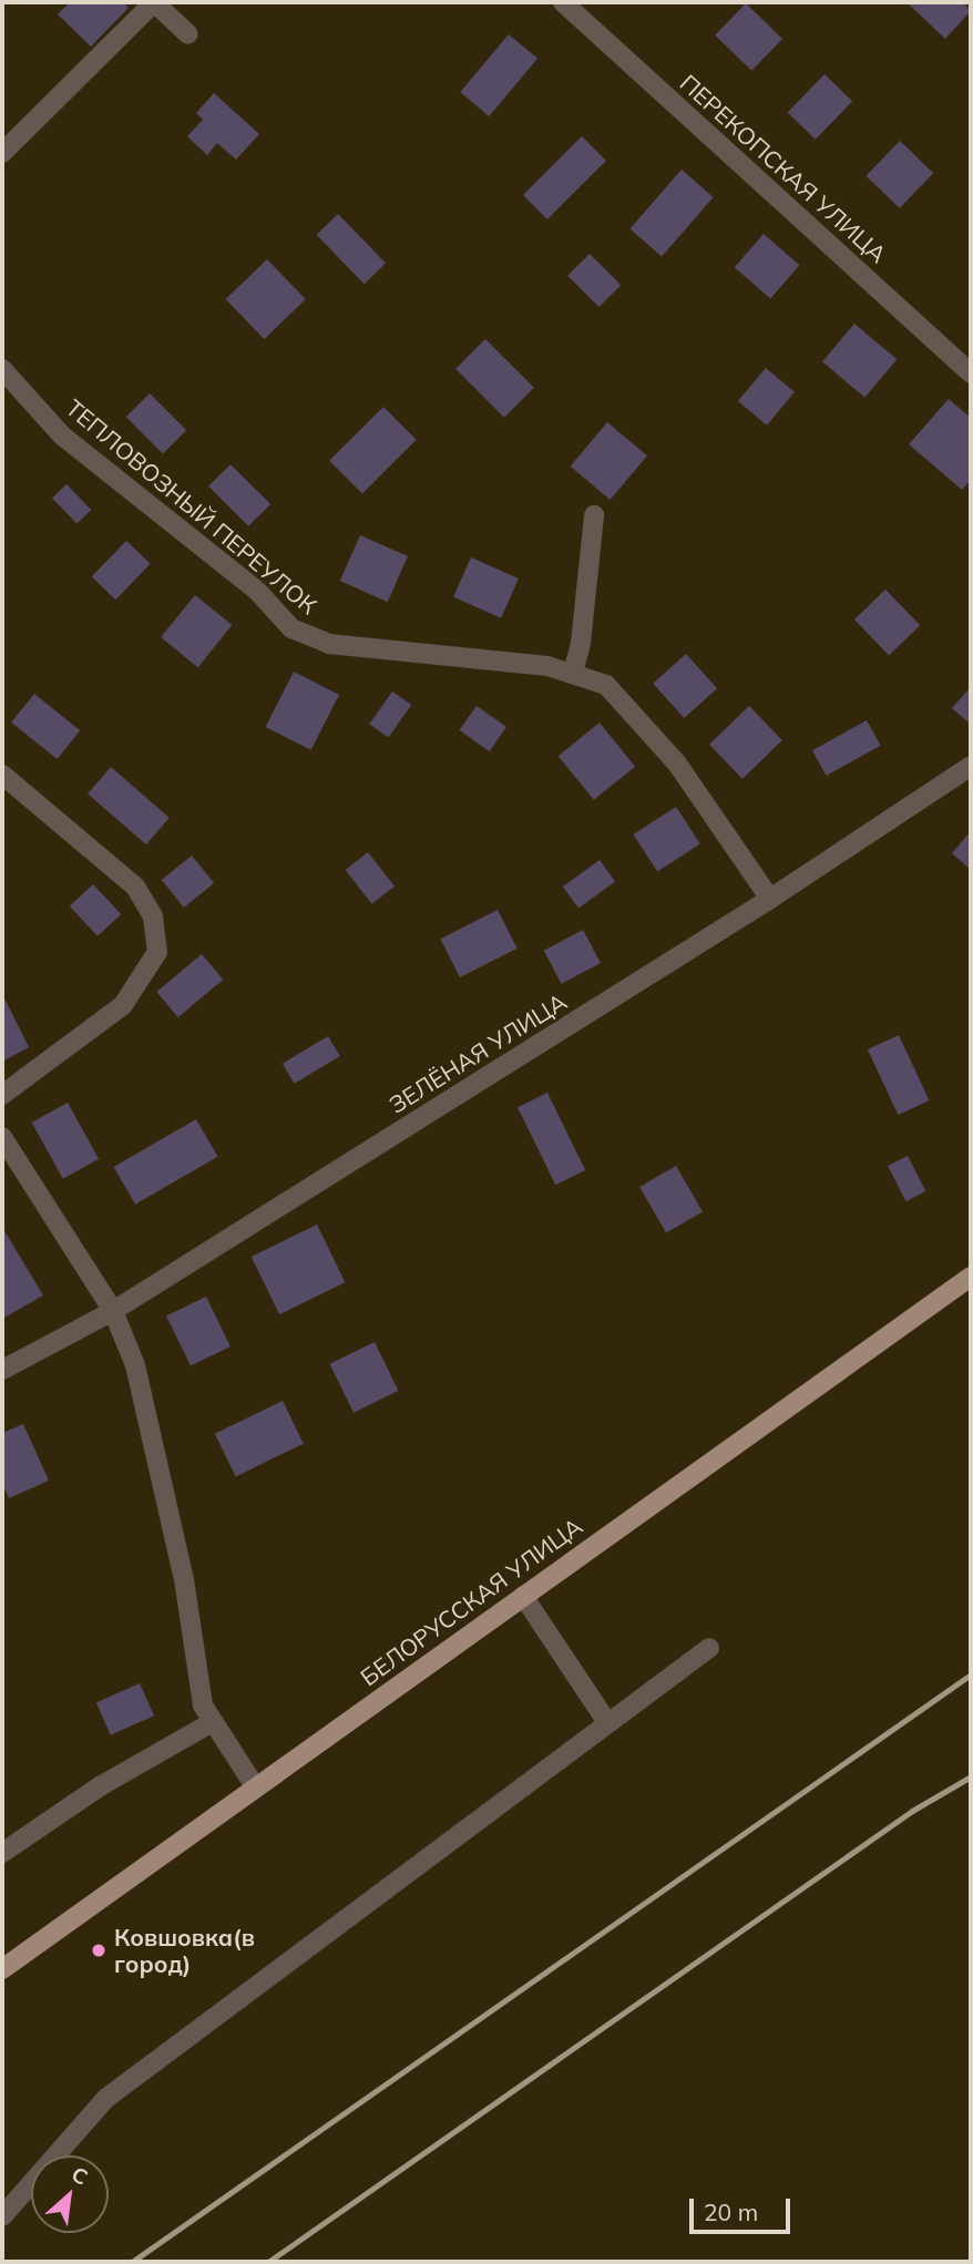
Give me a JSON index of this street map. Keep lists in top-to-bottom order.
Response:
{
  "streets": {
    "main road": ["БЕЛОРУССКАЯ УЛИЦА"],
    "street": ["ПЕРЕКОПСКАЯ УЛИЦА", "ТЕПЛОВОЗНЫЙ ПЕРЕУЛОК", "ЗЕЛЁНАЯ УЛИЦА"]
  },
  "crossings": [
    ["ТЕПЛОВОЗНЫЙ ПЕРЕУЛОК", "ЗЕЛЁНАЯ УЛИЦА"]
  ],
  "places": ["Ковшовка(в город)"],
  "scale_bar": "20 m",
  "north": "top right"
}
